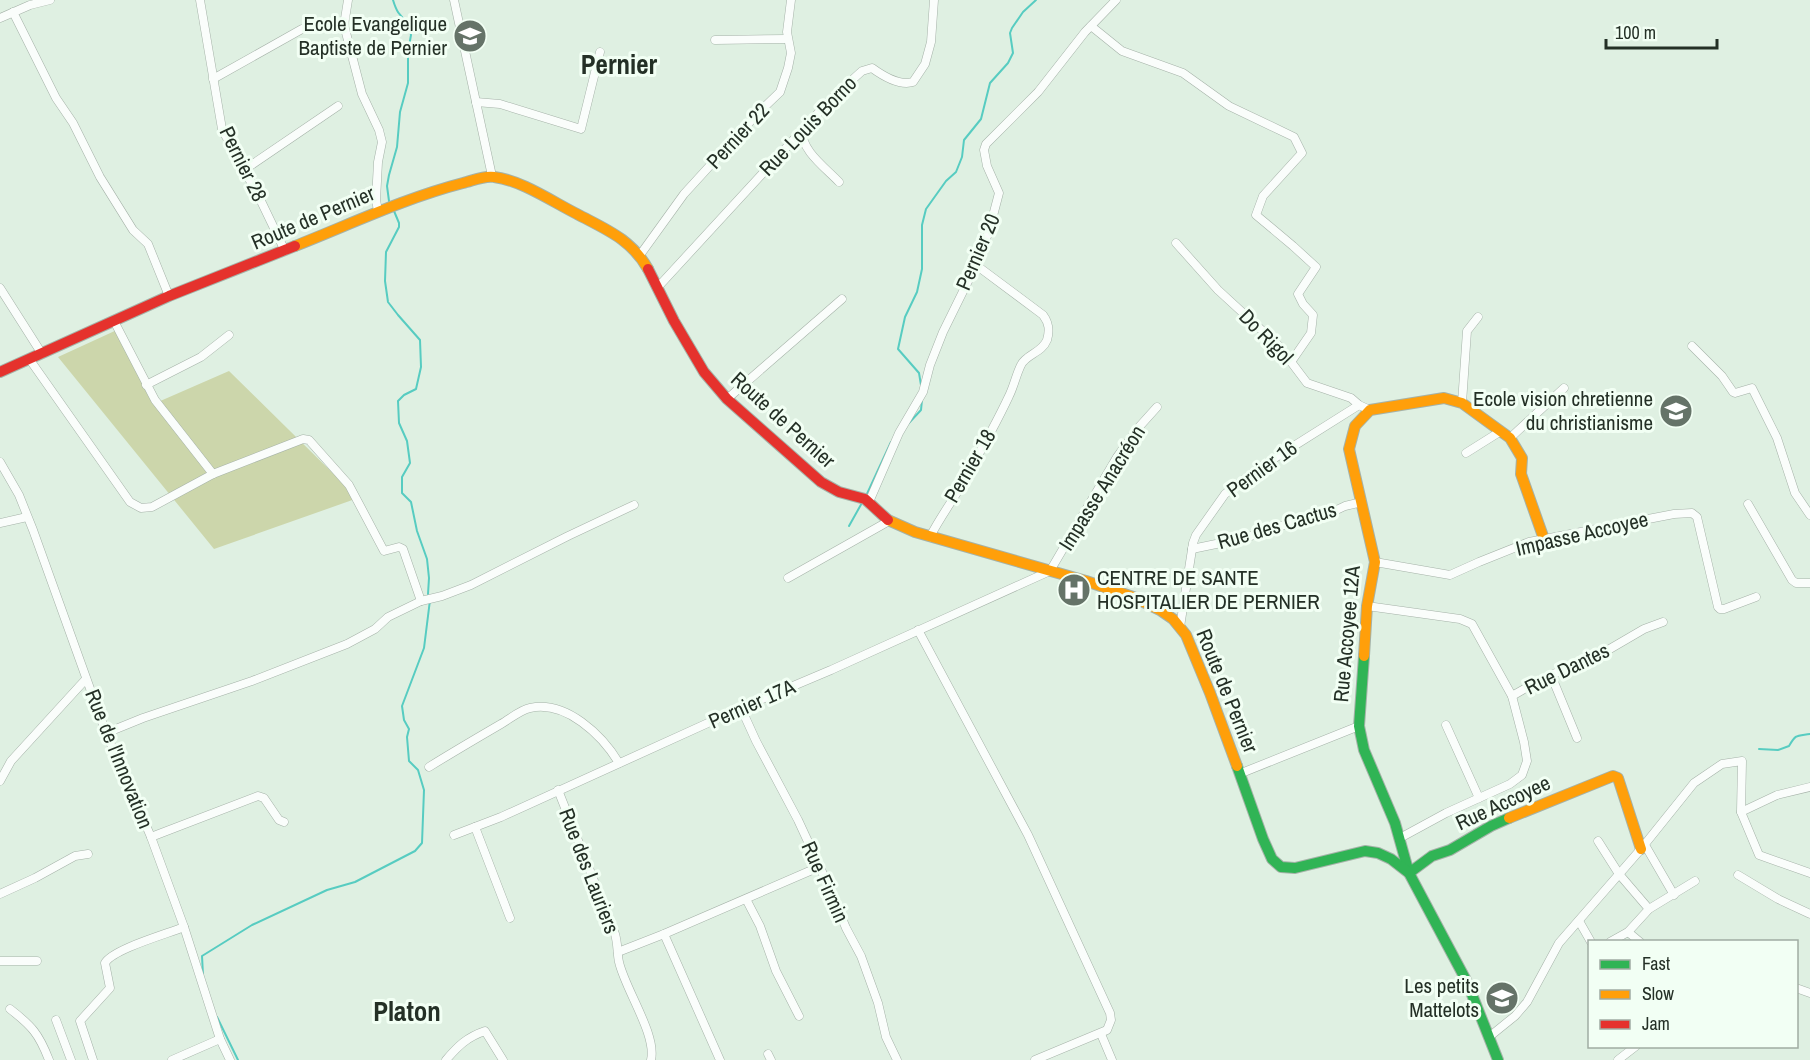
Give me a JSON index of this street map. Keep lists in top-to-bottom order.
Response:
{
  "streets": {
    "street": [
      "Rue Louis Borno",
      "Pernier 22",
      "Pernier 28",
      "Route de Pernier",
      "Pernier 20",
      "Do Rigol",
      "Pernier 18",
      "Pernier 16",
      "Impasse Anacréon",
      "Rue des Cactus",
      "Impasse Accoyee",
      "Rue Accoyee 12A",
      "Rue Dantes",
      "Pernier 17A",
      "Rue de l'Innovation",
      "Rue Accoyee",
      "Rue des Lauriers",
      "Rue Firmin"
    ]
  },
  "crossings": [
    ["Rue Louis Borno", "Route de Pernier"],
    ["Pernier 22", "Route de Pernier"],
    ["Pernier 28", "Route de Pernier"],
    ["Route de Pernier", "Pernier 20"],
    ["Route de Pernier", "Pernier 18"],
    ["Route de Pernier", "Pernier 16"],
    ["Route de Pernier", "Impasse Anacréon"],
    ["Route de Pernier", "Rue Accoyee 12A"],
    ["Route de Pernier", "Pernier 17A"],
    ["Route de Pernier", "Rue Accoyee"],
    ["Pernier 20", "Pernier 18"],
    ["Do Rigol", "Pernier 16"],
    ["Do Rigol", "Rue des Cactus"],
    ["Do Rigol", "Impasse Accoyee"],
    ["Do Rigol", "Rue Accoyee 12A"],
    ["Pernier 16", "Rue des Cactus"],
    ["Impasse Anacréon", "Pernier 17A"],
    ["Rue des Cactus", "Impasse Accoyee"],
    ["Rue des Cactus", "Rue Accoyee 12A"],
    ["Impasse Accoyee", "Rue Accoyee 12A"],
    ["Rue Accoyee 12A", "Rue Dantes"],
    ["Rue Accoyee 12A", "Rue Accoyee"],
    ["Pernier 17A", "Rue des Lauriers"],
    ["Pernier 17A", "Rue Firmin"]
  ],
  "districts": ["Pernier", "Platon"],
  "places": {
    "school or university": ["Ecole Evangelique Baptiste de Pernier", "Ecole vision chretienne du christianisme", "Les petits Mattelots"],
    "hospital": ["CENTRE DE SANTE HOSPITALIER DE PERNIER"]
  },
  "legend": ["Fast", "Slow", "Jam"],
  "scale_bar": "100 m"
}
